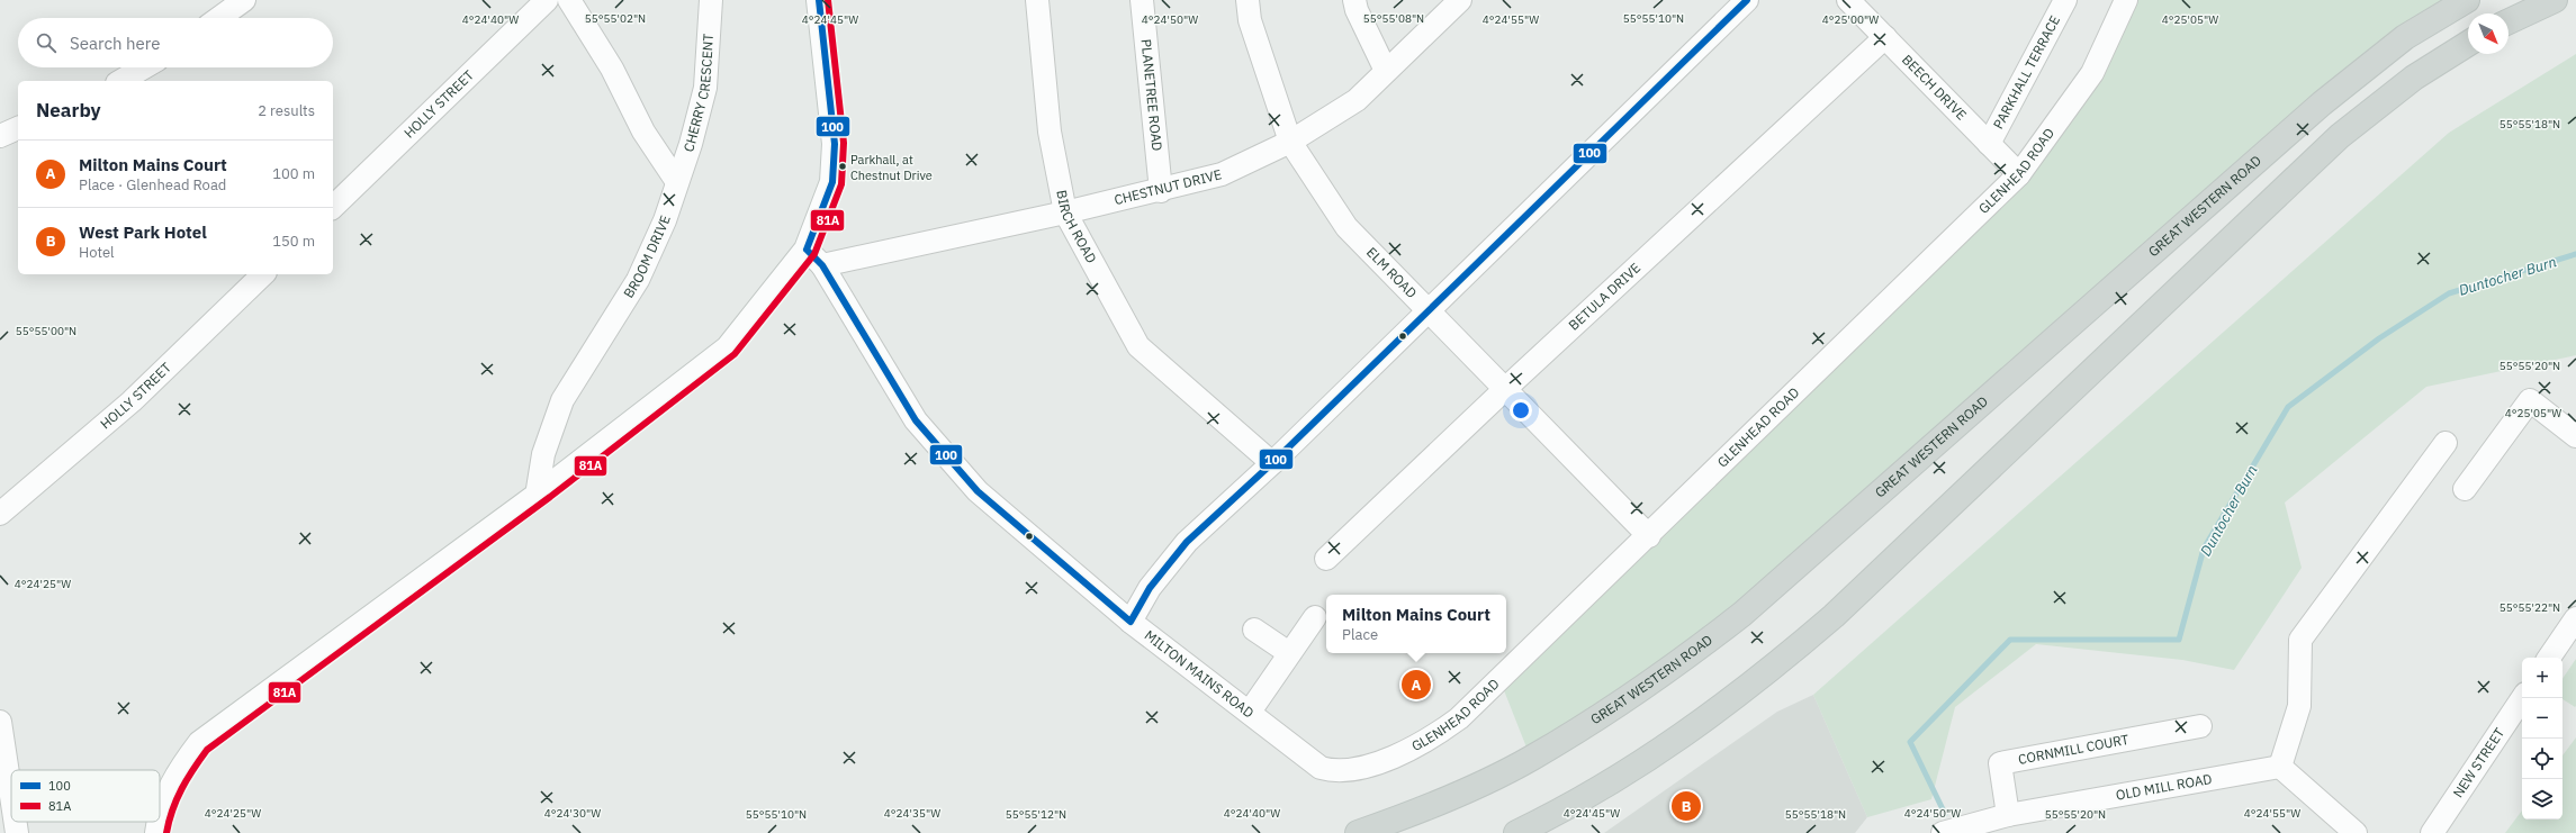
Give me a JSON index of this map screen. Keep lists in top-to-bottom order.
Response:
{
  "streets": {
    "main road": ["GREAT WESTERN ROAD"],
    "street": [
      "PARKHALL TERRACE",
      "BEECH DRIVE",
      "CHERRY CRESCENT",
      "PLANETREE ROAD",
      "HOLLY STREET",
      "GLENHEAD ROAD",
      "CHESTNUT DRIVE",
      "BIRCH ROAD",
      "BROOM DRIVE",
      "ELM ROAD",
      "BETULA DRIVE",
      "MILTON MAINS ROAD",
      "CORNMILL COURT",
      "NEW STREET",
      "OLD MILL ROAD"
    ]
  },
  "crossings": [
    ["PARKHALL TERRACE", "BEECH DRIVE"],
    ["BEECH DRIVE", "GLENHEAD ROAD"],
    ["BEECH DRIVE", "BETULA DRIVE"],
    ["CHERRY CRESCENT", "BROOM DRIVE"],
    ["PLANETREE ROAD", "CHESTNUT DRIVE"],
    ["GLENHEAD ROAD", "ELM ROAD"],
    ["GLENHEAD ROAD", "MILTON MAINS ROAD"],
    ["CHESTNUT DRIVE", "BIRCH ROAD"],
    ["CHESTNUT DRIVE", "ELM ROAD"],
    ["CHESTNUT DRIVE", "MILTON MAINS ROAD"],
    ["ELM ROAD", "BETULA DRIVE"],
    ["CORNMILL COURT", "OLD MILL ROAD"]
  ],
  "water": ["Duntocher Burn"],
  "places": ["Parkhall, at Chestnut Drive"],
  "lines": ["transit line 100", "transit line 81A"],
  "legend": ["100", "81A"],
  "north": "bottom right",
  "page": {
    "search": "Search here",
    "heading": ["Nearby", "2 results"],
    "list": [
      {
        "mark": "A",
        "name": "Milton Mains Court",
        "note": "Place · Glenhead Road",
        "value": "100 m"
      },
      {
        "mark": "B",
        "name": "West Park Hotel",
        "note": "Hotel",
        "value": "150 m"
      }
    ],
    "popup": ["Milton Mains Court", "Place"],
    "map_buttons": ["+", "−"],
    "pins": ["A", "B"]
  },
  "coordinates": [
    "55°55'02\"N",
    "55°55'08\"N",
    "55°55'10\"N",
    "4°24'40\"W",
    "4°24'45\"W",
    "4°24'50\"W",
    "4°24'55\"W",
    "4°25'00\"W",
    "4°25'05\"W",
    "55°55'18\"N",
    "55°55'00\"N",
    "55°55'20\"N",
    "4°24'25\"W",
    "55°55'22\"N",
    "4°24'30\"W",
    "4°24'35\"W",
    "55°55'12\"N"
  ]
}
